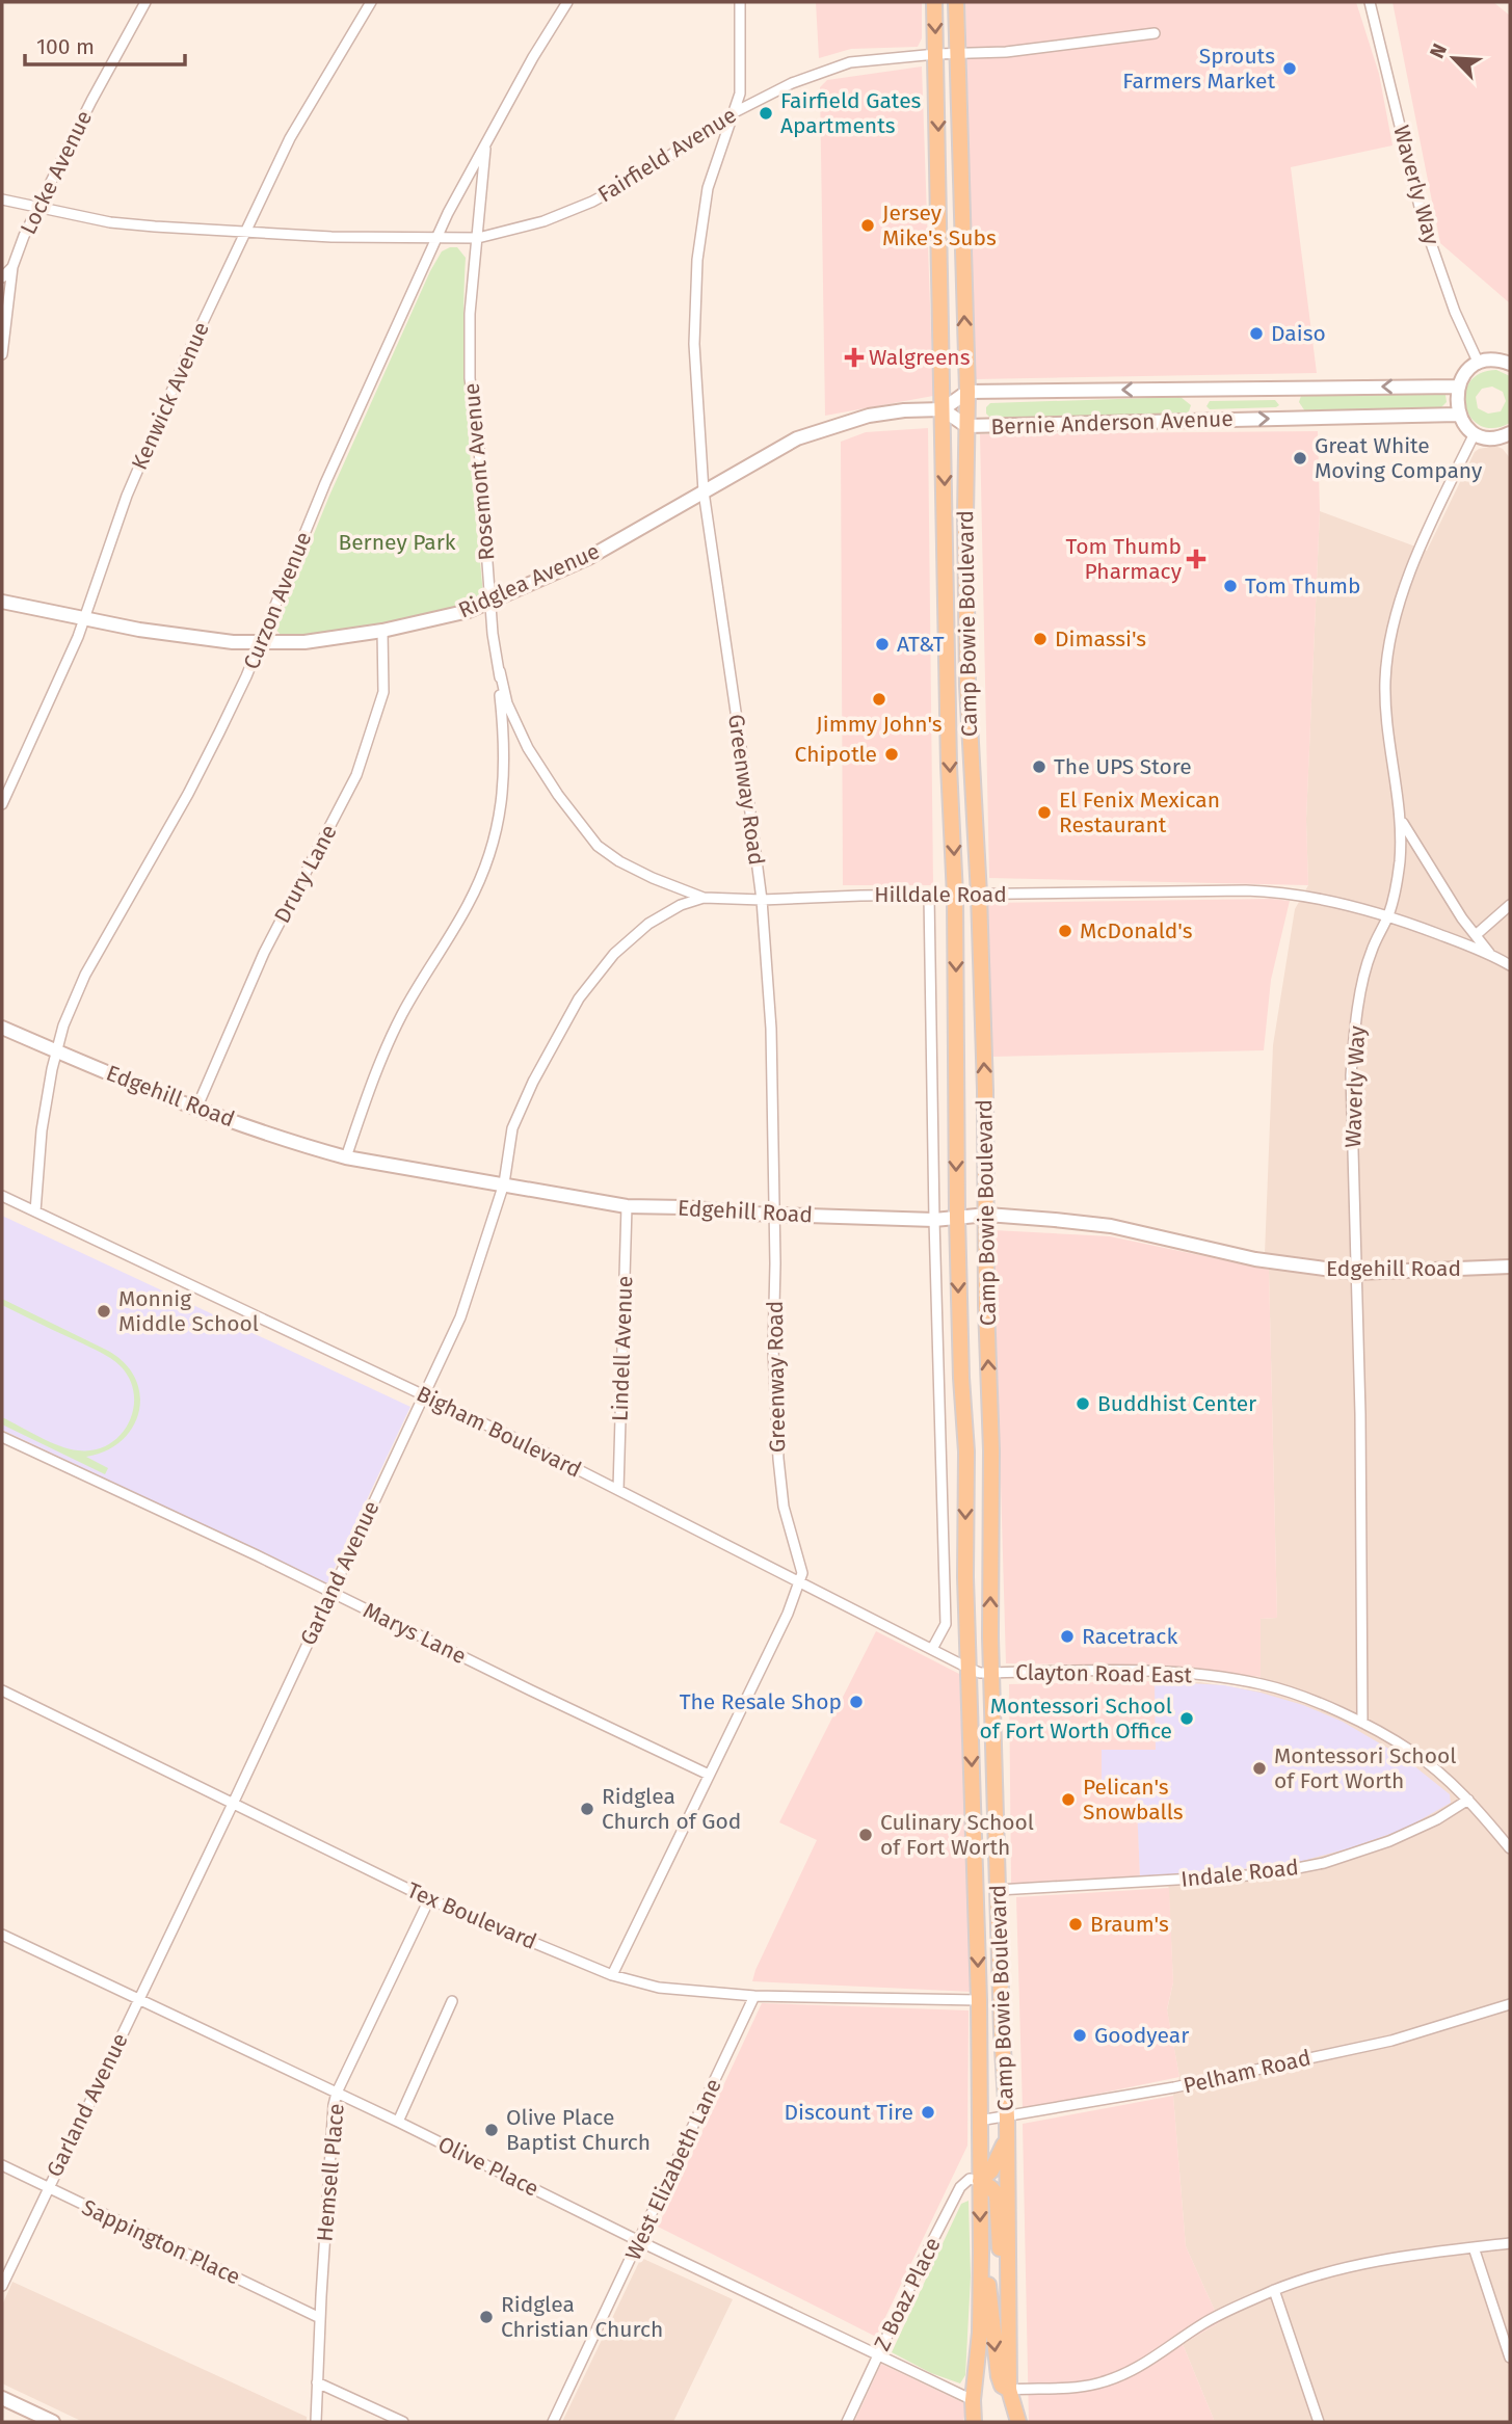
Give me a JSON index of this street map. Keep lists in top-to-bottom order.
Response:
{
  "streets": {
    "main road": ["Camp Bowie Boulevard"],
    "street": [
      "Fairfield Avenue",
      "Locke Avenue",
      "Waverly Way",
      "Kenwick Avenue",
      "Bernie Anderson Avenue",
      "Rosemont Avenue",
      "Ridglea Avenue",
      "Curzon Avenue",
      "Greenway Road",
      "Drury Lane",
      "Hilldale Road",
      "Edgehill Road",
      "Lindell Avenue",
      "Bigham Boulevard",
      "Garland Avenue",
      "Marys Lane",
      "Clayton Road East",
      "Indale Road",
      "Tex Boulevard",
      "Pelham Road",
      "Olive Place",
      "West Elizabeth Lane",
      "Hemsell Place",
      "Sappington Place",
      "Z Boaz Place"
    ]
  },
  "crossings": [
    ["Fairfield Avenue", "Locke Avenue"],
    ["Fairfield Avenue", "Kenwick Avenue"],
    ["Fairfield Avenue", "Rosemont Avenue"],
    ["Fairfield Avenue", "Curzon Avenue"],
    ["Fairfield Avenue", "Camp Bowie Boulevard"],
    ["Fairfield Avenue", "Greenway Road"],
    ["Waverly Way", "Hilldale Road"],
    ["Waverly Way", "Edgehill Road"],
    ["Waverly Way", "Clayton Road East"],
    ["Kenwick Avenue", "Ridglea Avenue"],
    ["Bernie Anderson Avenue", "Ridglea Avenue"],
    ["Bernie Anderson Avenue", "Camp Bowie Boulevard"],
    ["Rosemont Avenue", "Ridglea Avenue"],
    ["Rosemont Avenue", "Curzon Avenue"],
    ["Rosemont Avenue", "Hilldale Road"],
    ["Rosemont Avenue", "Edgehill Road"],
    ["Ridglea Avenue", "Curzon Avenue"],
    ["Ridglea Avenue", "Camp Bowie Boulevard"],
    ["Ridglea Avenue", "Greenway Road"],
    ["Ridglea Avenue", "Drury Lane"],
    ["Curzon Avenue", "Edgehill Road"],
    ["Curzon Avenue", "Bigham Boulevard"],
    ["Camp Bowie Boulevard", "Hilldale Road"],
    ["Camp Bowie Boulevard", "Edgehill Road"],
    ["Camp Bowie Boulevard", "Bigham Boulevard"],
    ["Camp Bowie Boulevard", "Clayton Road East"],
    ["Camp Bowie Boulevard", "Indale Road"],
    ["Camp Bowie Boulevard", "Tex Boulevard"],
    ["Camp Bowie Boulevard", "Pelham Road"],
    ["Camp Bowie Boulevard", "Olive Place"],
    ["Camp Bowie Boulevard", "Z Boaz Place"],
    ["Greenway Road", "Hilldale Road"],
    ["Greenway Road", "Edgehill Road"],
    ["Greenway Road", "Bigham Boulevard"],
    ["Drury Lane", "Edgehill Road"],
    ["Hilldale Road", "Garland Avenue"],
    ["Edgehill Road", "Lindell Avenue"],
    ["Edgehill Road", "Garland Avenue"],
    ["Lindell Avenue", "Bigham Boulevard"],
    ["Bigham Boulevard", "Garland Avenue"],
    ["Bigham Boulevard", "Clayton Road East"],
    ["Garland Avenue", "Marys Lane"],
    ["Garland Avenue", "Tex Boulevard"],
    ["Garland Avenue", "Olive Place"],
    ["Garland Avenue", "Sappington Place"],
    ["Clayton Road East", "Indale Road"],
    ["Tex Boulevard", "West Elizabeth Lane"],
    ["Tex Boulevard", "Hemsell Place"],
    ["Olive Place", "West Elizabeth Lane"],
    ["Olive Place", "Hemsell Place"],
    ["Olive Place", "Z Boaz Place"],
    ["Hemsell Place", "Sappington Place"]
  ],
  "parks": ["Berney Park"],
  "places": {
    "other": [
      "Sprouts Farmers Market",
      "Fairfield Gates Apartments",
      "Jersey Mike's Subs",
      "Daiso",
      "Great White Moving Company",
      "Tom Thumb",
      "Dimassi's",
      "AT&T",
      "Jimmy John's",
      "Chipotle",
      "The UPS Store",
      "El Fenix Mexican Restaurant",
      "McDonald's",
      "Monnig Middle School",
      "Buddhist Center",
      "Racetrack",
      "The Resale Shop",
      "Montessori School of Fort Worth Office",
      "Montessori School of Fort Worth",
      "Pelican's Snowballs",
      "Ridglea Church of God",
      "Culinary School of Fort Worth",
      "Braum's",
      "Goodyear",
      "Discount Tire",
      "Olive Place Baptist Church",
      "Ridglea Christian Church"
    ],
    "health": ["Walgreens", "Tom Thumb Pharmacy"]
  },
  "scale_bar": "100 m",
  "north": "top left"
}
